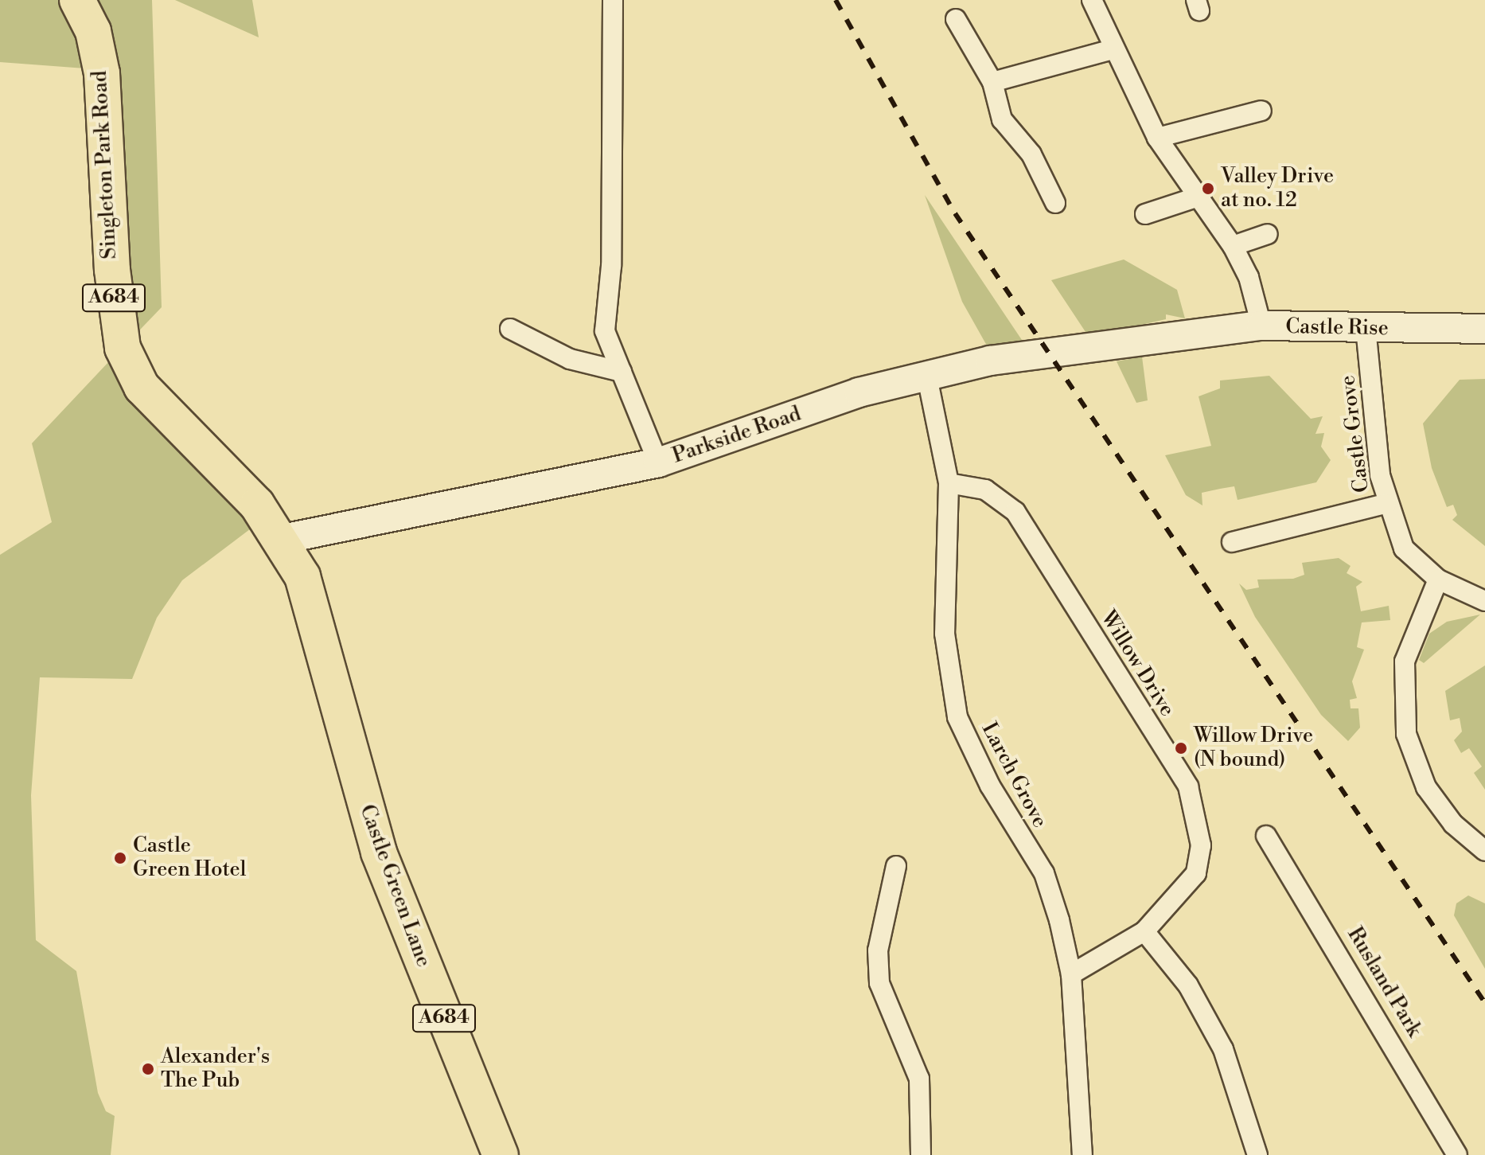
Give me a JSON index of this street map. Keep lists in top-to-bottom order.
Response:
{
  "streets": {
    "highway": ["Singleton Park Road", "A684", "Castle Green Lane"],
    "street": [
      "Castle Rise",
      "Castle Grove",
      "Parkside Road",
      "Willow Drive",
      "Larch Grove",
      "Rusland Park"
    ]
  },
  "crossings": [
    ["Singleton Park Road", "Parkside Road"],
    ["Singleton Park Road", "Castle Green Lane"],
    ["Castle Rise", "Castle Grove"],
    ["Castle Rise", "Parkside Road"],
    ["Parkside Road", "Larch Grove"],
    ["Parkside Road", "Castle Green Lane"],
    ["Willow Drive", "Larch Grove"]
  ],
  "places": [
    "Valley Drive at no. 12",
    "Willow Drive (N bound)",
    "Castle Green Hotel",
    "Alexander's The Pub"
  ]
}
